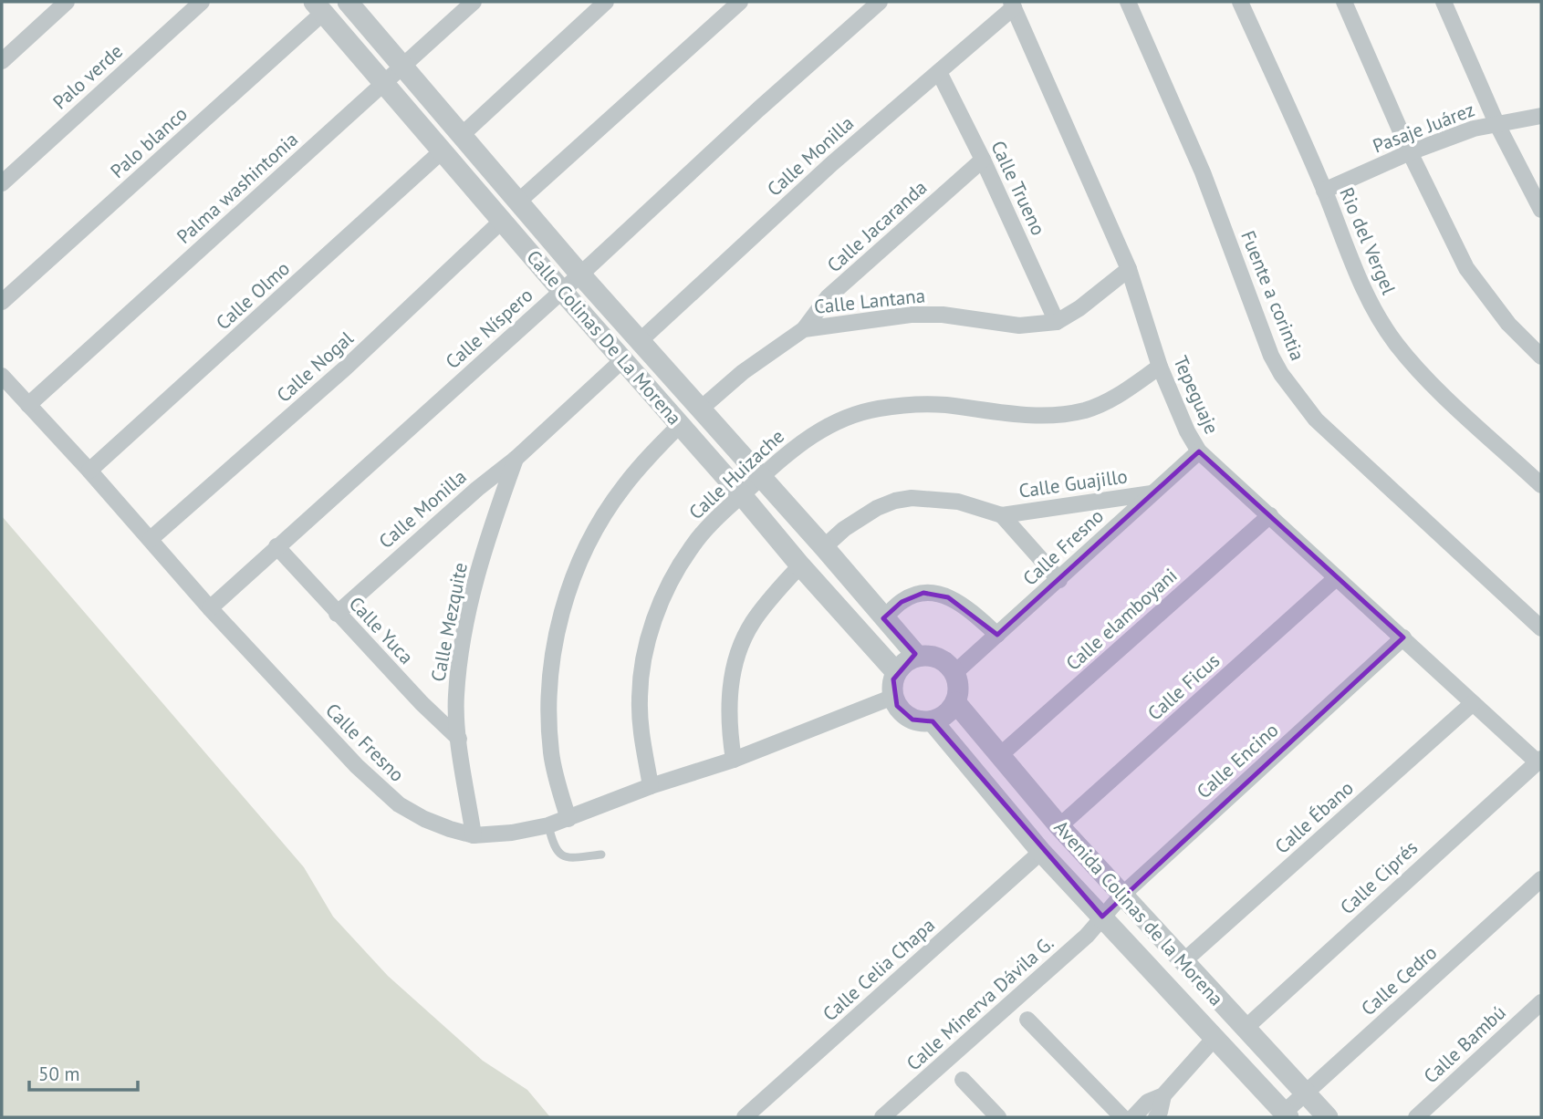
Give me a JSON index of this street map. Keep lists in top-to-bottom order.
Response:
{
  "streets": {
    "street": [
      "Palo verde",
      "Pasaje Juárez",
      "Palo blanco",
      "Calle Monilla",
      "Palma washintonia",
      "Calle Trueno",
      "Calle Jacaranda",
      "Rio del Vergel",
      "Calle Olmo",
      "Fuente a corintia",
      "Calle Lantana",
      "Calle Níspero",
      "Calle Colinas De La Morena",
      "Calle Nogal",
      "Tepeguaje",
      "Calle Huizache",
      "Calle Guajillo",
      "Calle Fresno",
      "Calle elamboyani",
      "Calle Mezquite",
      "Calle Yuca",
      "Calle Ficus",
      "Calle Encino",
      "Calle Ébano",
      "Calle Ciprés",
      "Avenida Colinas de la Morena",
      "Calle Celia Chapa",
      "Calle Cedro",
      "Calle Minerva Dávila G.",
      "Calle Bambú"
    ]
  },
  "crossings": [
    ["Pasaje Juárez", "Rio del Vergel"],
    ["Palo blanco", "Calle Colinas De La Morena"],
    ["Calle Monilla", "Calle Trueno"],
    ["Calle Monilla", "Calle Colinas De La Morena"],
    ["Calle Monilla", "Tepeguaje"],
    ["Calle Monilla", "Calle Mezquite"],
    ["Calle Monilla", "Calle Yuca"],
    ["Palma washintonia", "Calle Colinas De La Morena"],
    ["Palma washintonia", "Calle Fresno"],
    ["Calle Trueno", "Calle Jacaranda"],
    ["Calle Trueno", "Calle Lantana"],
    ["Calle Jacaranda", "Calle Lantana"],
    ["Calle Olmo", "Calle Colinas De La Morena"],
    ["Calle Olmo", "Calle Fresno"],
    ["Calle Lantana", "Calle Colinas De La Morena"],
    ["Calle Lantana", "Tepeguaje"],
    ["Calle Níspero", "Calle Colinas De La Morena"],
    ["Calle Níspero", "Calle Fresno"],
    ["Calle Níspero", "Calle Yuca"],
    ["Calle Colinas De La Morena", "Calle Nogal"],
    ["Calle Colinas De La Morena", "Calle Huizache"],
    ["Calle Colinas De La Morena", "Calle Guajillo"],
    ["Calle Colinas De La Morena", "Calle Fresno"],
    ["Calle Colinas De La Morena", "Avenida Colinas de la Morena"],
    ["Calle Nogal", "Calle Fresno"],
    ["Tepeguaje", "Calle Huizache"],
    ["Tepeguaje", "Calle Fresno"],
    ["Tepeguaje", "Calle elamboyani"],
    ["Tepeguaje", "Calle Ficus"],
    ["Tepeguaje", "Calle Encino"],
    ["Tepeguaje", "Calle Ébano"],
    ["Tepeguaje", "Calle Ciprés"],
    ["Calle Huizache", "Calle Fresno"],
    ["Calle Guajillo", "Calle Fresno"],
    ["Calle Fresno", "Calle Mezquite"],
    ["Calle Fresno", "Avenida Colinas de la Morena"],
    ["Calle elamboyani", "Avenida Colinas de la Morena"],
    ["Calle Mezquite", "Calle Yuca"],
    ["Calle Ficus", "Avenida Colinas de la Morena"],
    ["Calle Encino", "Avenida Colinas de la Morena"],
    ["Calle Encino", "Calle Minerva Dávila G."],
    ["Calle Ébano", "Avenida Colinas de la Morena"],
    ["Calle Ciprés", "Avenida Colinas de la Morena"],
    ["Avenida Colinas de la Morena", "Calle Celia Chapa"],
    ["Avenida Colinas de la Morena", "Calle Cedro"],
    ["Avenida Colinas de la Morena", "Calle Minerva Dávila G."]
  ],
  "scale_bar": "50 m"
}
